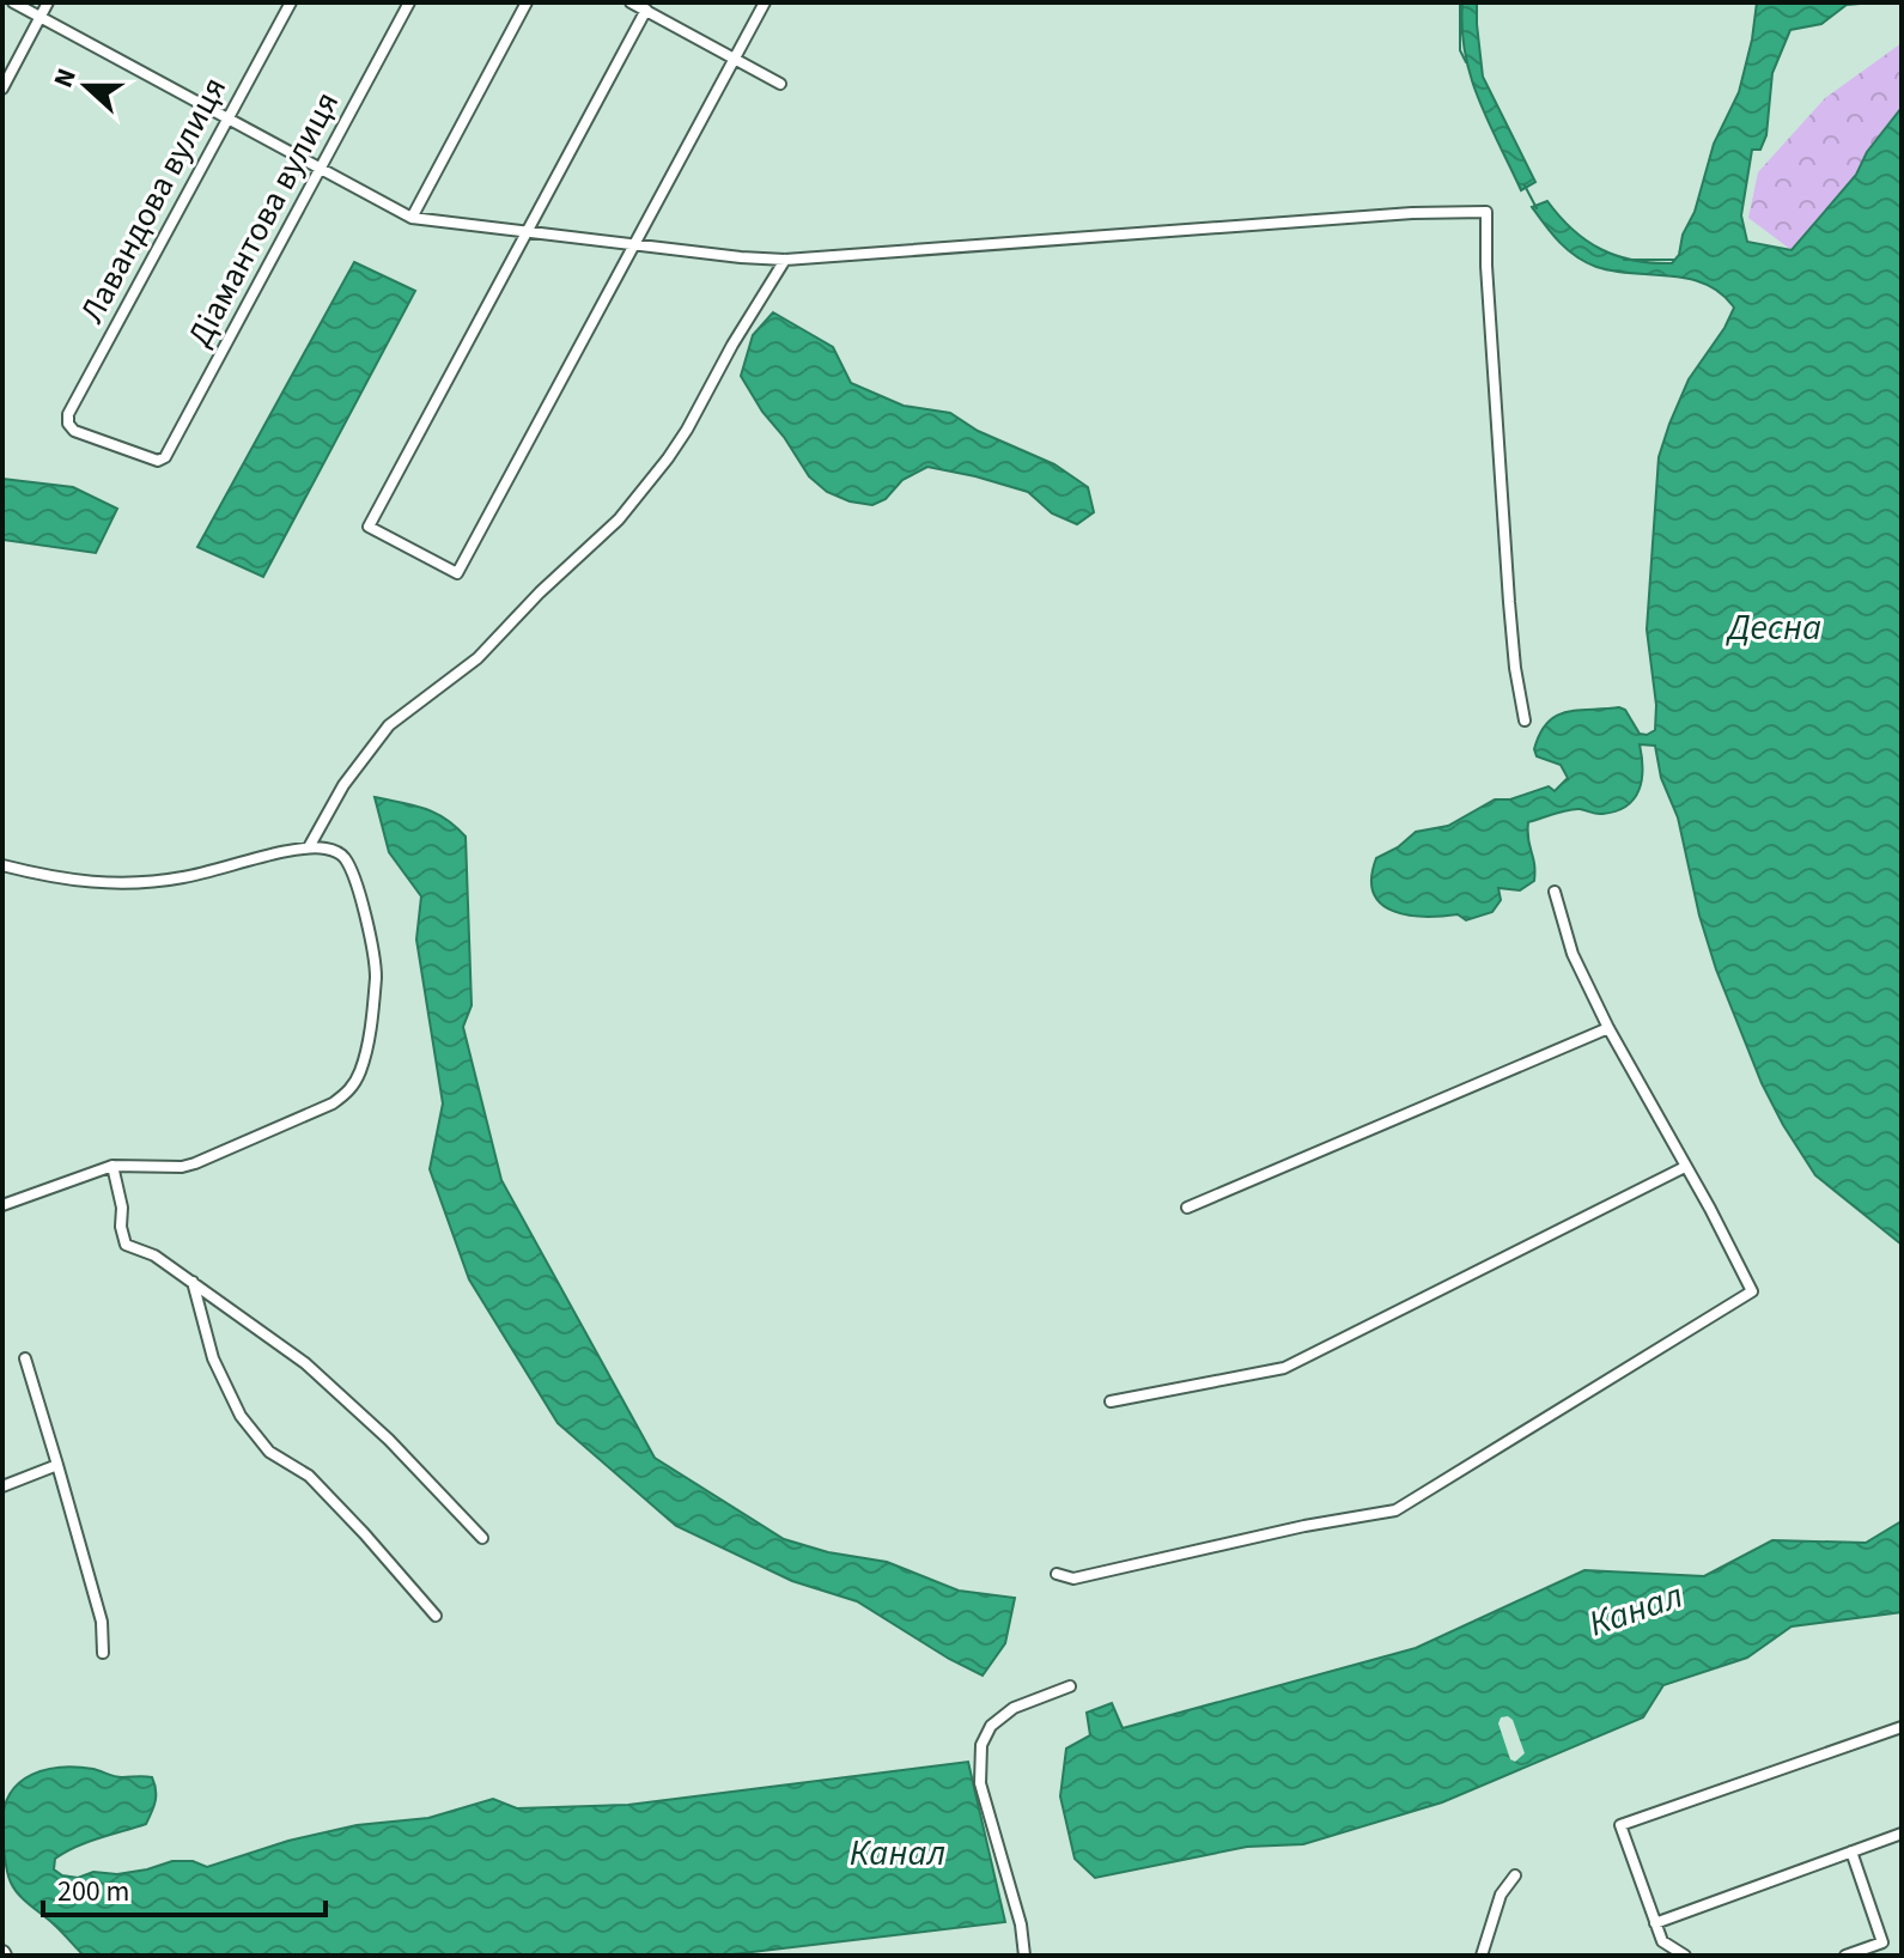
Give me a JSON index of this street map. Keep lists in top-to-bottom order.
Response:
{
  "streets": {
    "street": ["Лавандова вулиця", "Діамантова вулиця"]
  },
  "crossings": [
    ["Лавандова вулиця", "Діамантова вулиця"]
  ],
  "water": ["Десна", "Канал"],
  "scale_bar": "200 m",
  "north": "left"
}
